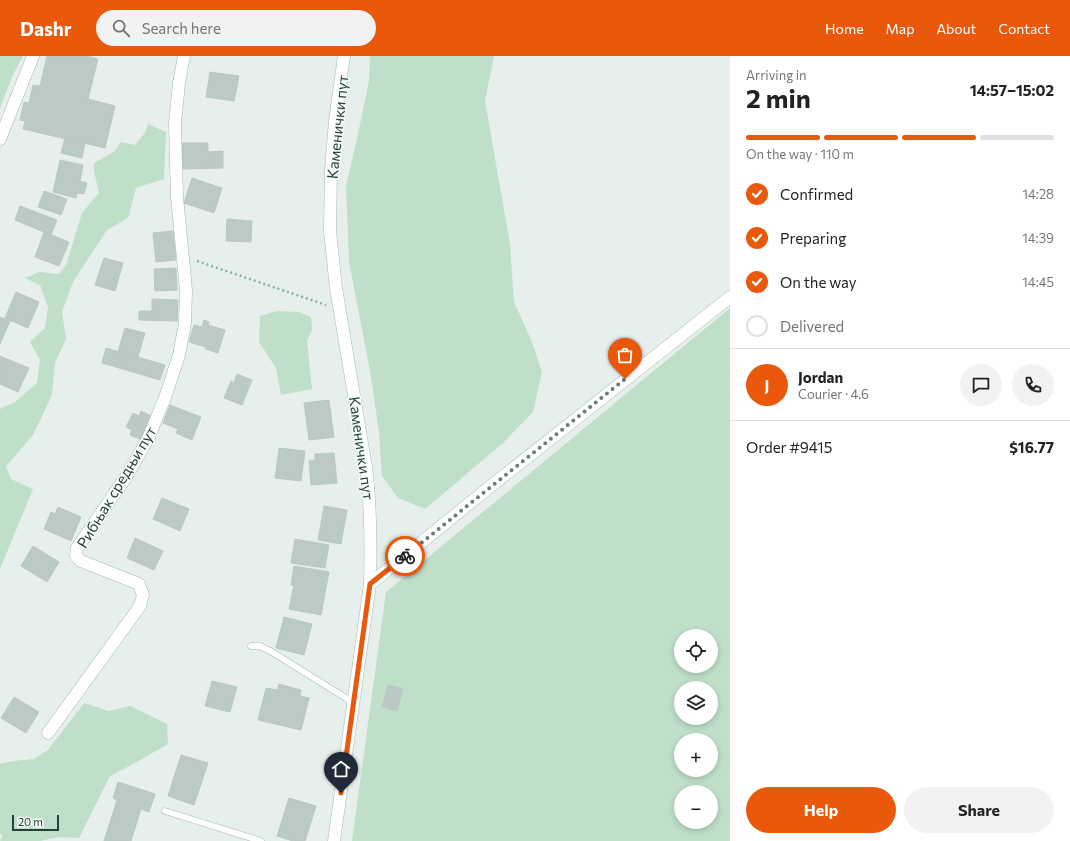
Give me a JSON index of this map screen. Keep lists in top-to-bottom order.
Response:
{
  "streets": {
    "street": ["Каменички пут", "Рибњак средњи пут"]
  },
  "scale_bar": "20 m",
  "page": {
    "header": "Dashr",
    "search": "Search here",
    "nav": [
      "Home",
      "Map",
      "About",
      "Contact"
    ],
    "heading": ["2 min", "Arriving in", "14:57–15:02"],
    "panel": [
      "Jordan",
      "Courier · 4.6",
      "Order #9415",
      "$16.77"
    ],
    "bar": "On the way · 110 m",
    "list": [
      ["Confirmed", "14:28"],
      ["Preparing", "14:39"],
      ["On the way", "14:45"],
      "Delivered"
    ],
    "round": "J",
    "map_buttons": ["+", "−"],
    "buttons": ["Help", "Share"],
    "scale": "20 m"
  }
}
